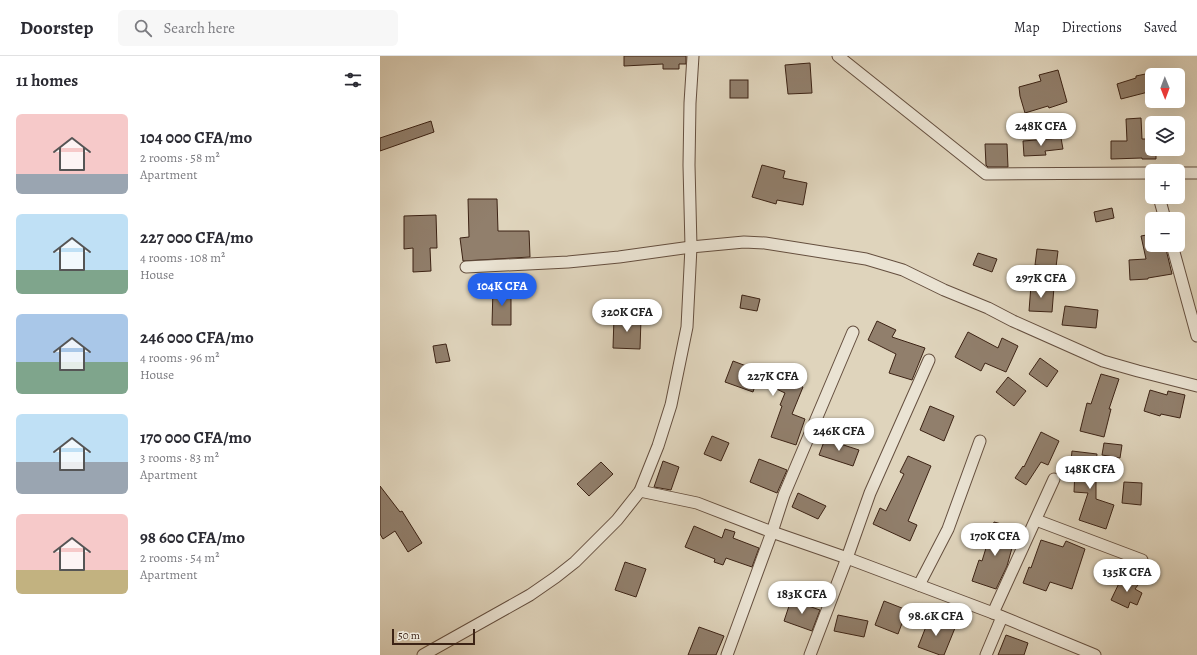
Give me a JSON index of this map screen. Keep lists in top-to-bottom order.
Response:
{
  "scale_bar": "50 m",
  "north": "bottom",
  "page": {
    "header": "Doorstep",
    "search": "Search here",
    "nav": ["Map", "Directions", "Saved"],
    "heading": "11 homes",
    "map_buttons": ["+", "−"],
    "list": [
      {
        "name": "104 000 CFA/mo",
        "note": "2 rooms · 58 m² · Apartment"
      },
      {
        "name": "227 000 CFA/mo",
        "note": "4 rooms · 108 m² · House"
      },
      {
        "name": "246 000 CFA/mo",
        "note": "4 rooms · 96 m² · House"
      },
      {
        "name": "170 000 CFA/mo",
        "note": "3 rooms · 83 m² · Apartment"
      },
      {
        "name": "98 600 CFA/mo",
        "note": "2 rooms · 54 m² · Apartment"
      }
    ],
    "price": [
      "248K CFA",
      "297K CFA",
      "104K CFA",
      "320K CFA",
      "227K CFA",
      "246K CFA",
      "148K CFA",
      "170K CFA",
      "135K CFA",
      "183K CFA",
      "98.6K CFA"
    ],
    "scale": "50 m"
  }
}
